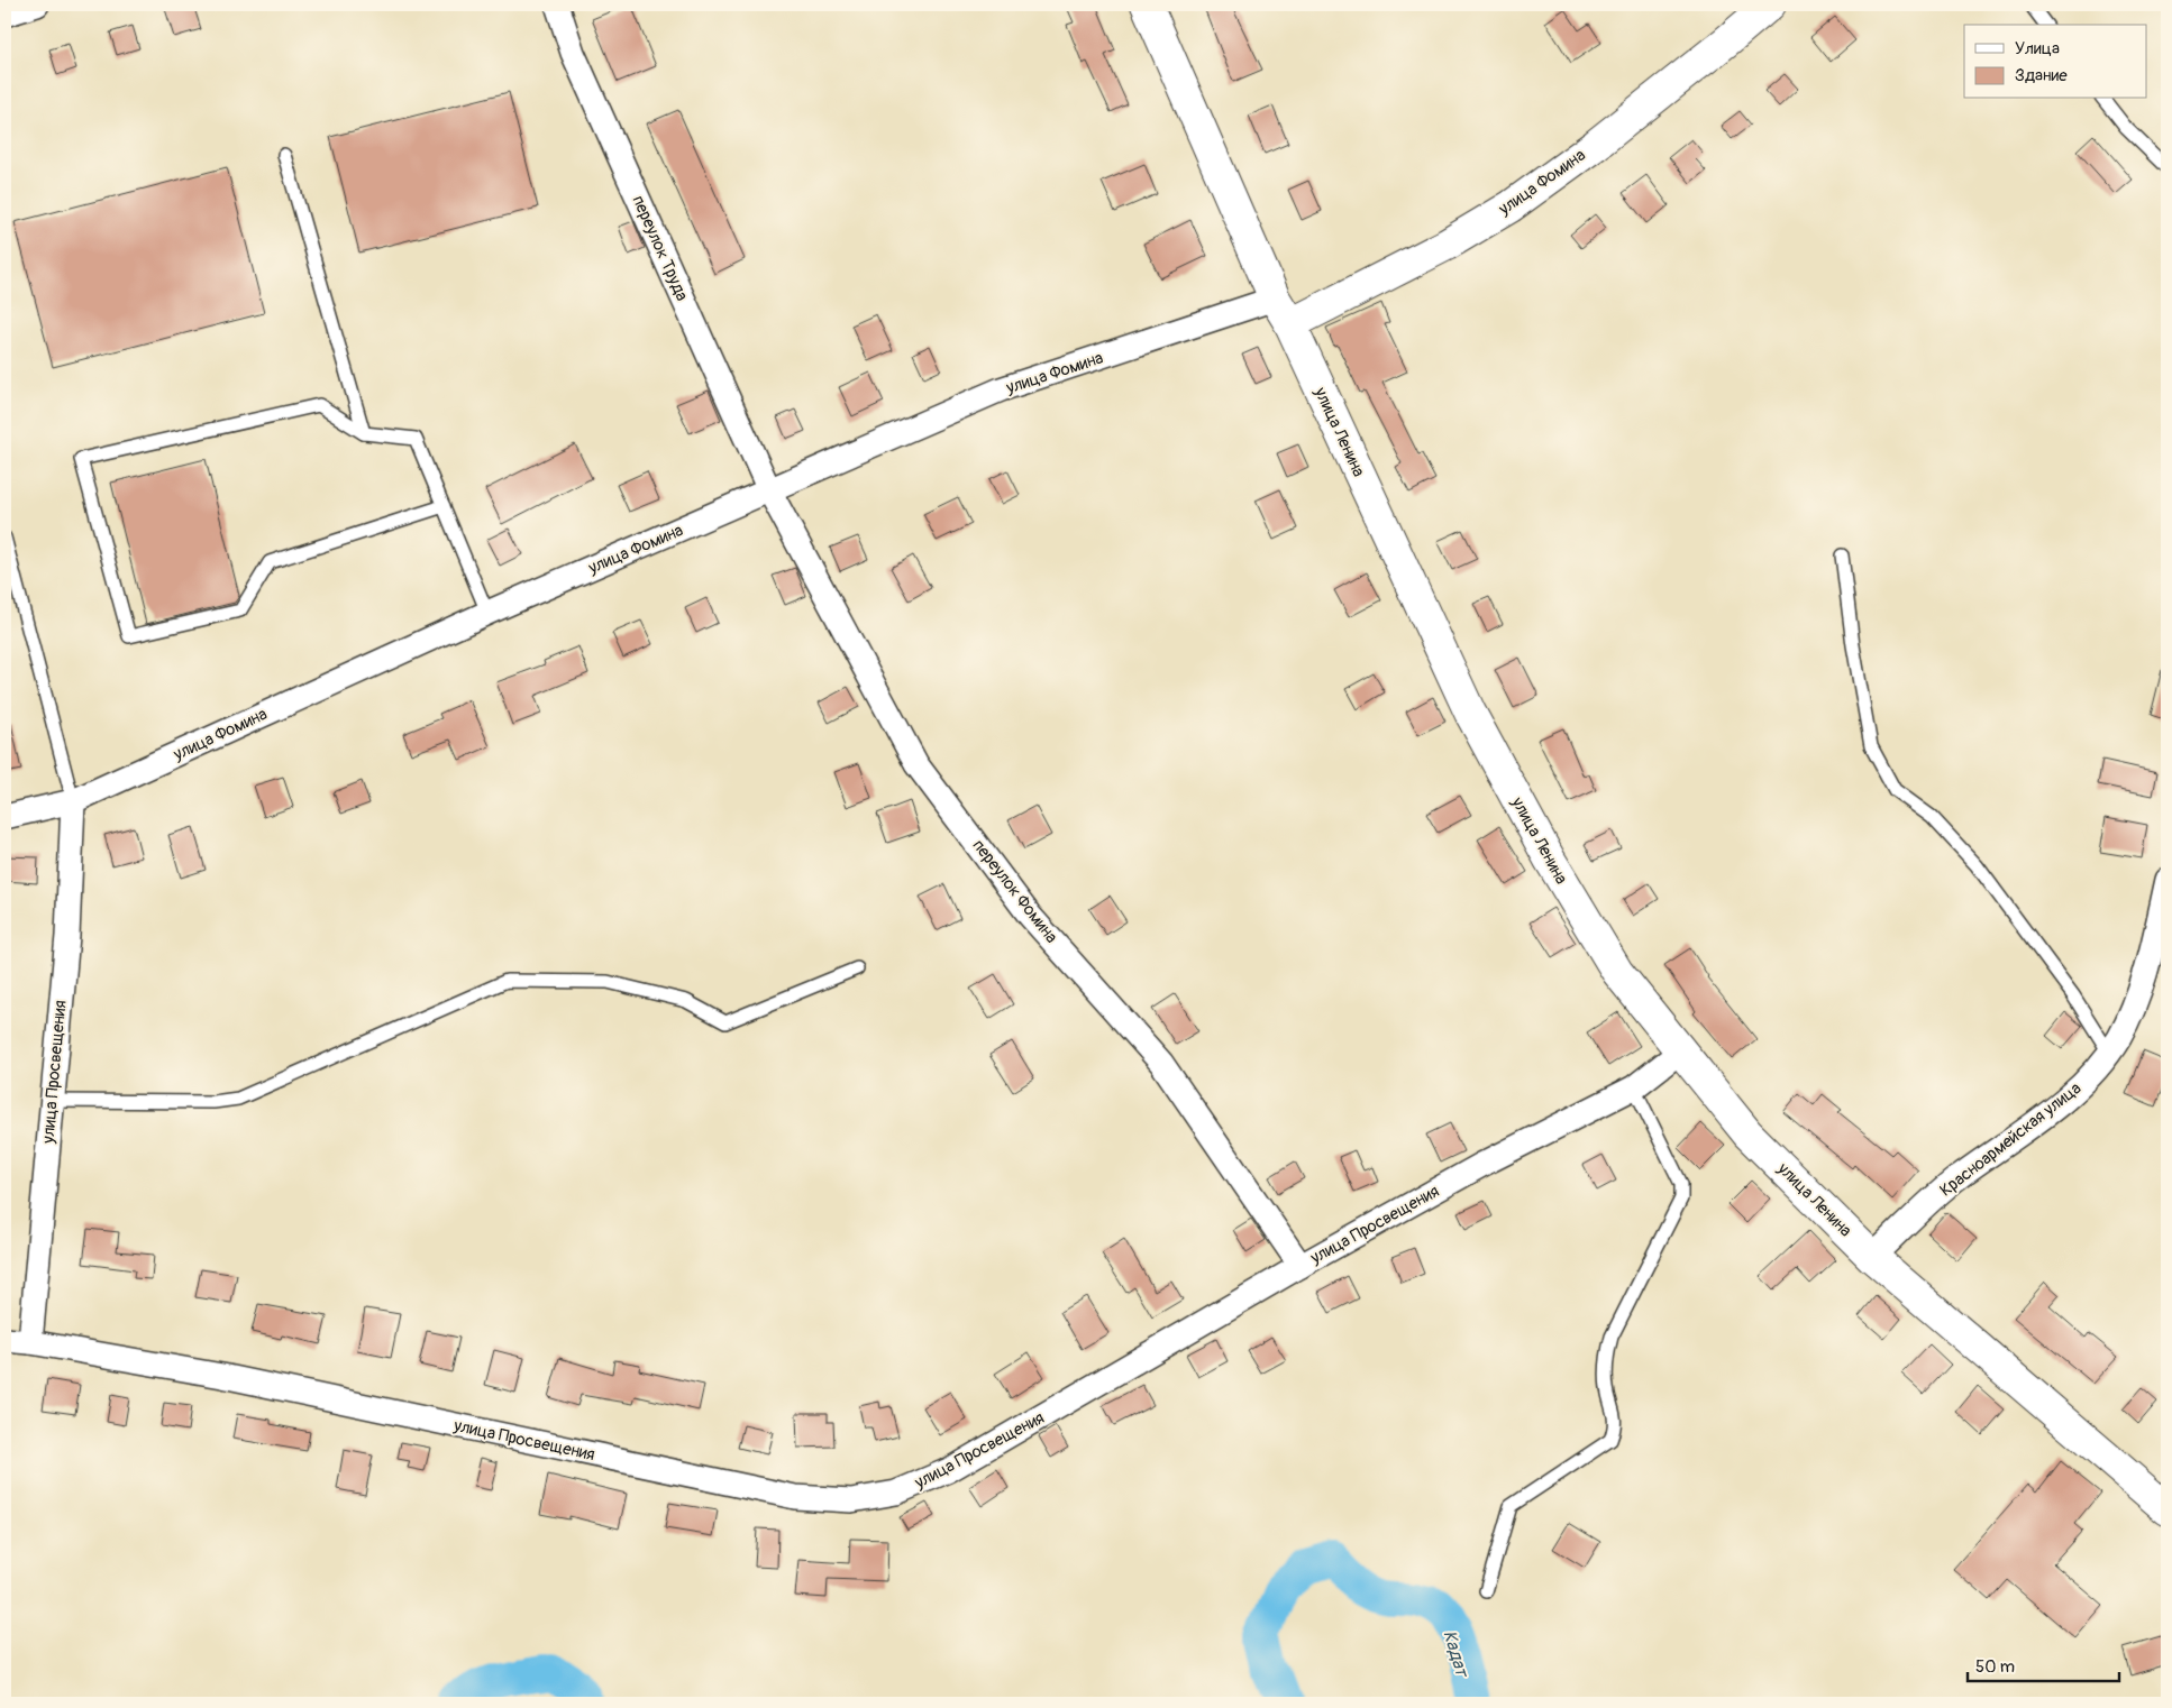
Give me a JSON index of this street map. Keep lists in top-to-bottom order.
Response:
{
  "streets": {
    "street": [
      "улица Фомина",
      "переулок Труда",
      "улица Ленина",
      "переулок Фомина",
      "улица Просвещения",
      "Красноармейская улица"
    ]
  },
  "crossings": [
    ["улица Фомина", "переулок Труда"],
    ["улица Фомина", "улица Ленина"],
    ["улица Фомина", "переулок Фомина"],
    ["улица Фомина", "улица Просвещения"],
    ["переулок Труда", "переулок Фомина"],
    ["улица Ленина", "улица Просвещения"],
    ["улица Ленина", "Красноармейская улица"],
    ["переулок Фомина", "улица Просвещения"]
  ],
  "water": ["Кадат"],
  "legend": ["Улица", "Здание"],
  "scale_bar": "50 m"
}
